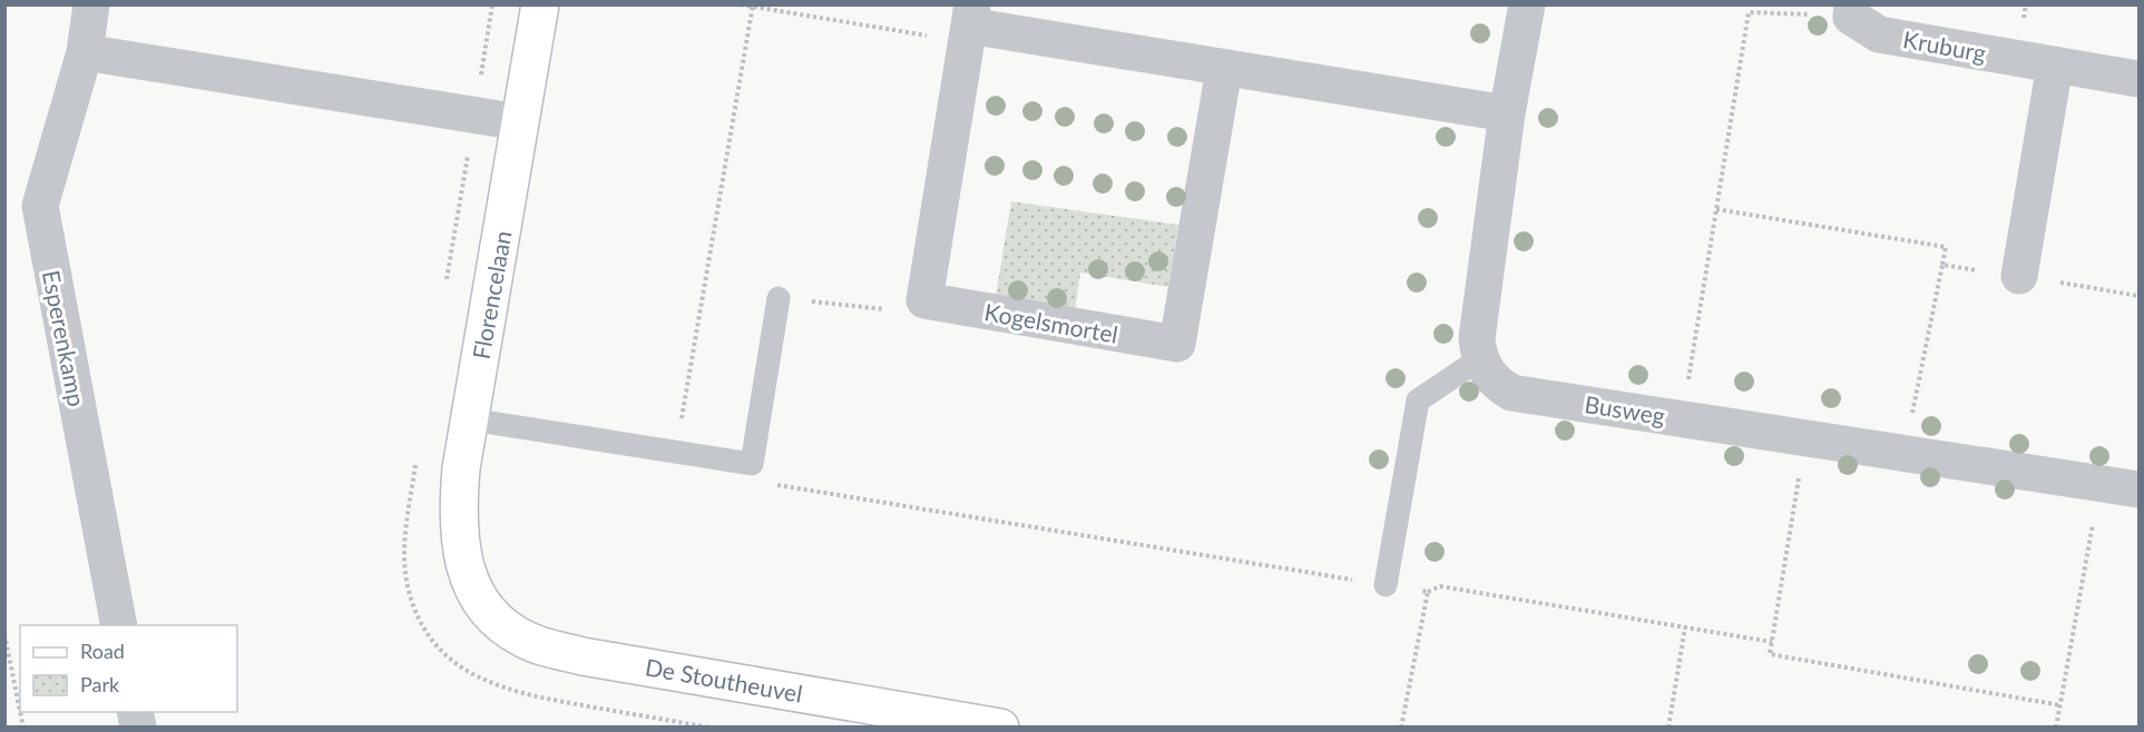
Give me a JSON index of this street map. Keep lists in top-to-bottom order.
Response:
{
  "streets": {
    "street": [
      "Kruburg",
      "Florencelaan",
      "Kogelsmortel",
      "Esperenkamp",
      "Busweg",
      "De Stoutheuvel"
    ]
  },
  "crossings": [
    ["Florencelaan", "De Stoutheuvel"]
  ],
  "legend": ["Road", "Park"]
}
